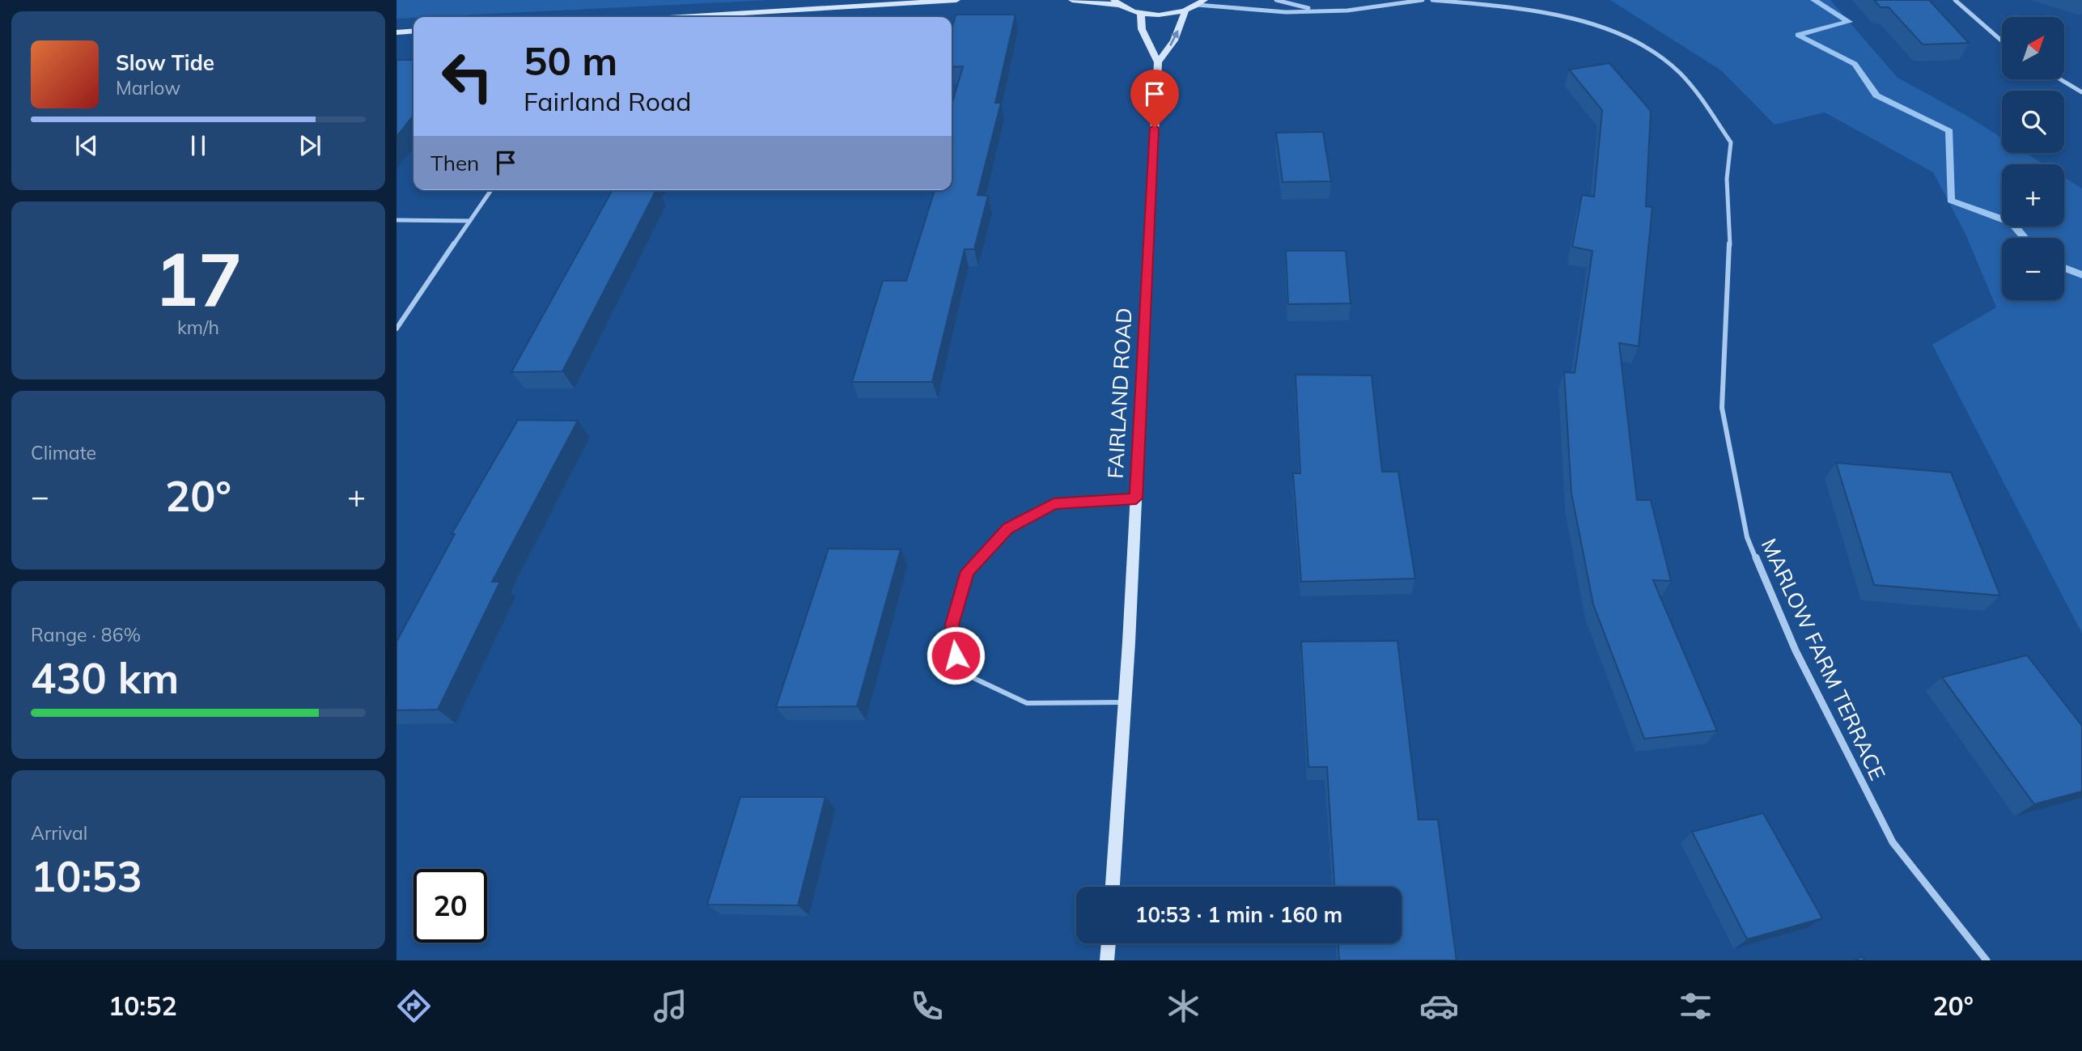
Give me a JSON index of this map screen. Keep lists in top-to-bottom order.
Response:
{
  "streets": {
    "main road": ["FAIRLAND ROAD"],
    "street": ["MARLOW FARM TERRACE"]
  },
  "north": "top right",
  "page": {
    "map_buttons": ["+", "−"],
    "turn": ["50 m", "Fairland Road"],
    "song": ["Slow Tide", "Marlow"],
    "then": "Then",
    "tile": [
      ["17", "km/h"],
      "Climate",
      ["Range · 86%", "430 km"],
      ["Arrival", "10:53"]
    ],
    "heat": ["−", "20°", "+"],
    "limit": "20",
    "trip": "10:53 · 1 min · 160 m",
    "tabs": ["10:52", "20°"]
  }
}
